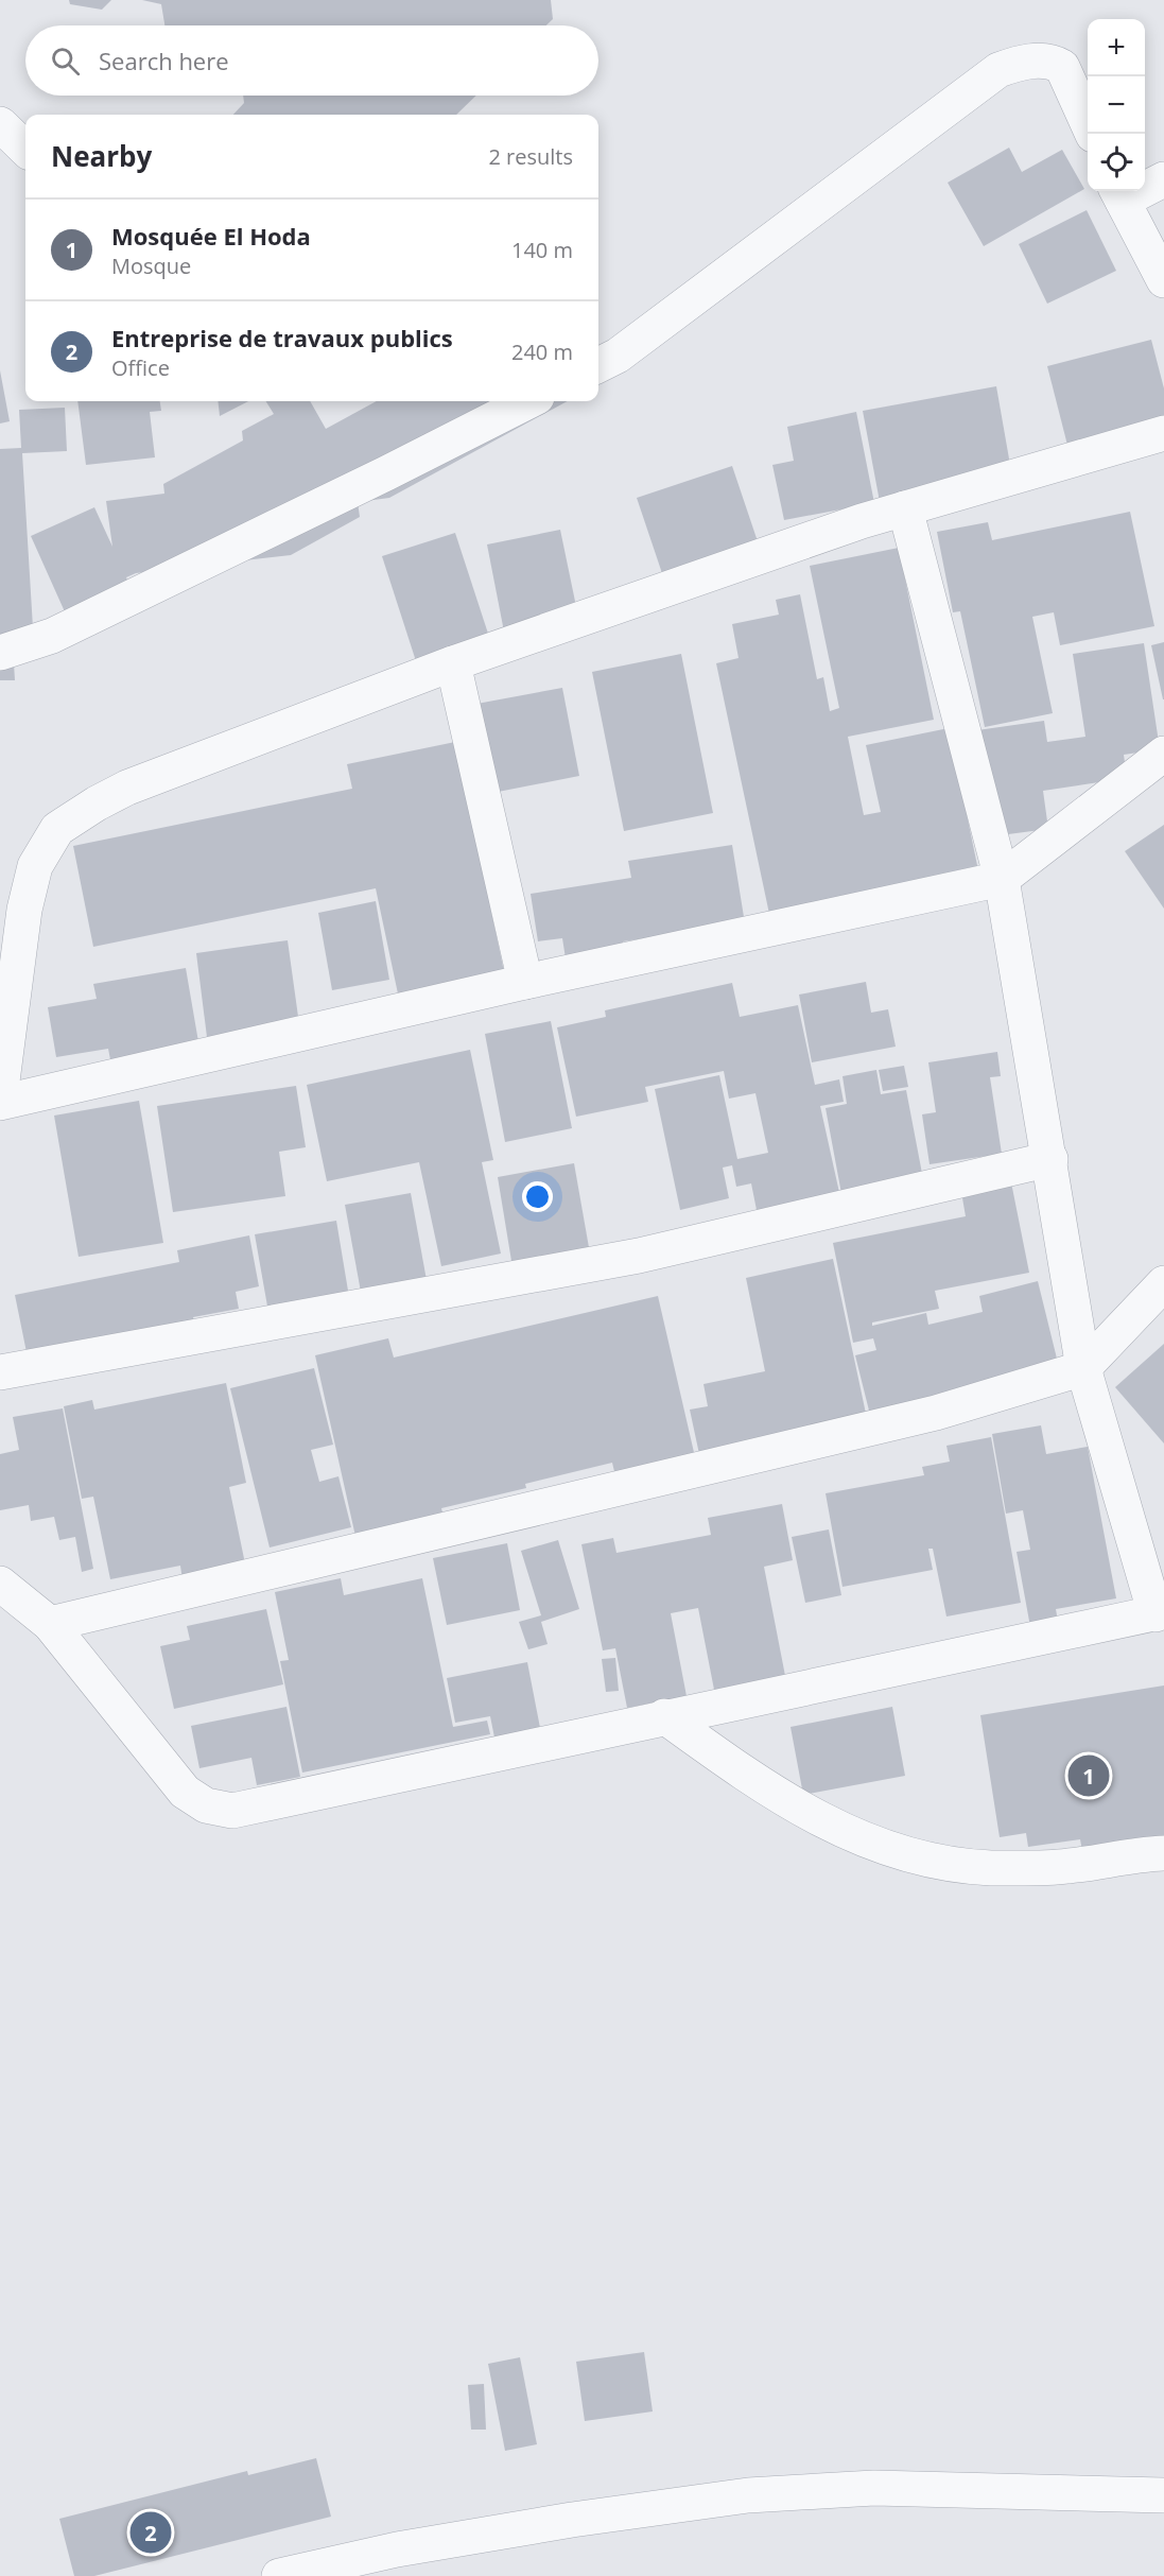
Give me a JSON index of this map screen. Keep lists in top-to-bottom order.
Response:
{
  "page": {
    "map_buttons": ["+", "−"],
    "search": "Search here",
    "heading": ["Nearby", "2 results"],
    "list": [
      {
        "mark": "1",
        "name": "Mosquée El Hoda",
        "note": "Mosque",
        "value": "140 m"
      },
      {
        "mark": "2",
        "name": "Entreprise de travaux publics",
        "note": "Office",
        "value": "240 m"
      }
    ],
    "pins": ["1", "2"]
  }
}
